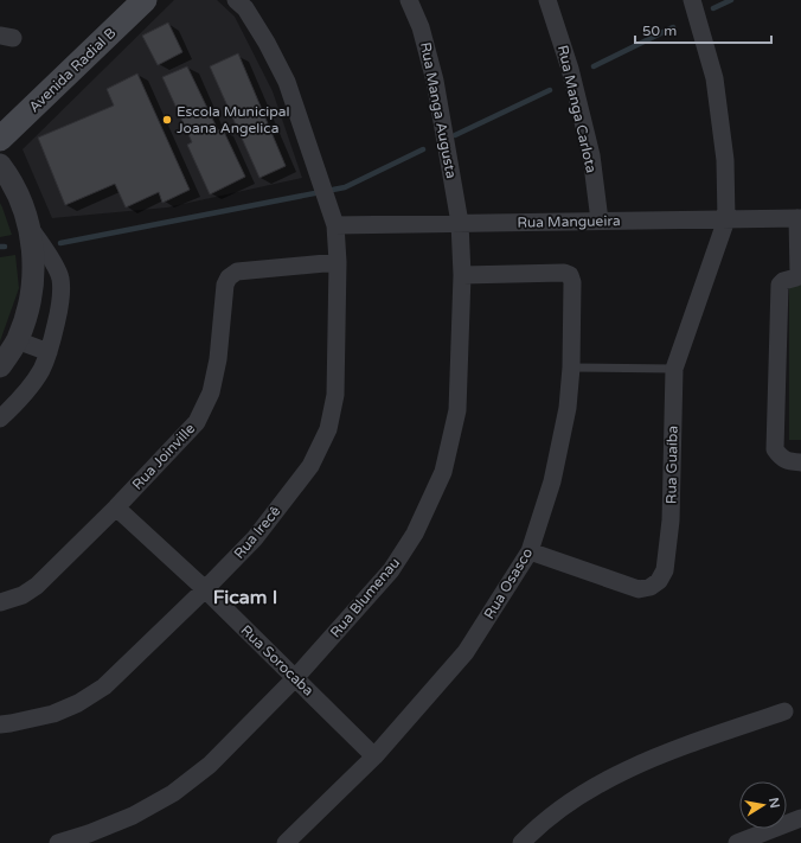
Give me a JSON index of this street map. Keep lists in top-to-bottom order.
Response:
{
  "streets": {
    "main road": ["Avenida Radial B"],
    "street": [
      "Rua Manga Carlota",
      "Rua Manga Augusta",
      "Rua Mangueira",
      "Rua Joinville",
      "Rua Guaíba",
      "Rua Irecê",
      "Rua Osasco",
      "Rua Blumenau",
      "Rua Sorocaba"
    ]
  },
  "crossings": [
    ["Rua Manga Carlota", "Rua Mangueira"],
    ["Rua Manga Augusta", "Rua Mangueira"],
    ["Rua Manga Augusta", "Rua Blumenau"],
    ["Rua Mangueira", "Rua Guaíba"],
    ["Rua Mangueira", "Rua Irecê"],
    ["Rua Mangueira", "Rua Blumenau"],
    ["Rua Joinville", "Rua Irecê"],
    ["Rua Joinville", "Rua Sorocaba"],
    ["Rua Guaíba", "Rua Osasco"],
    ["Rua Irecê", "Rua Sorocaba"],
    ["Rua Osasco", "Rua Blumenau"],
    ["Rua Osasco", "Rua Sorocaba"],
    ["Rua Blumenau", "Rua Sorocaba"]
  ],
  "districts": ["Ficam I"],
  "places": ["Escola Municipal Joana Angelica"],
  "scale_bar": "50 m",
  "north": "right"
}
